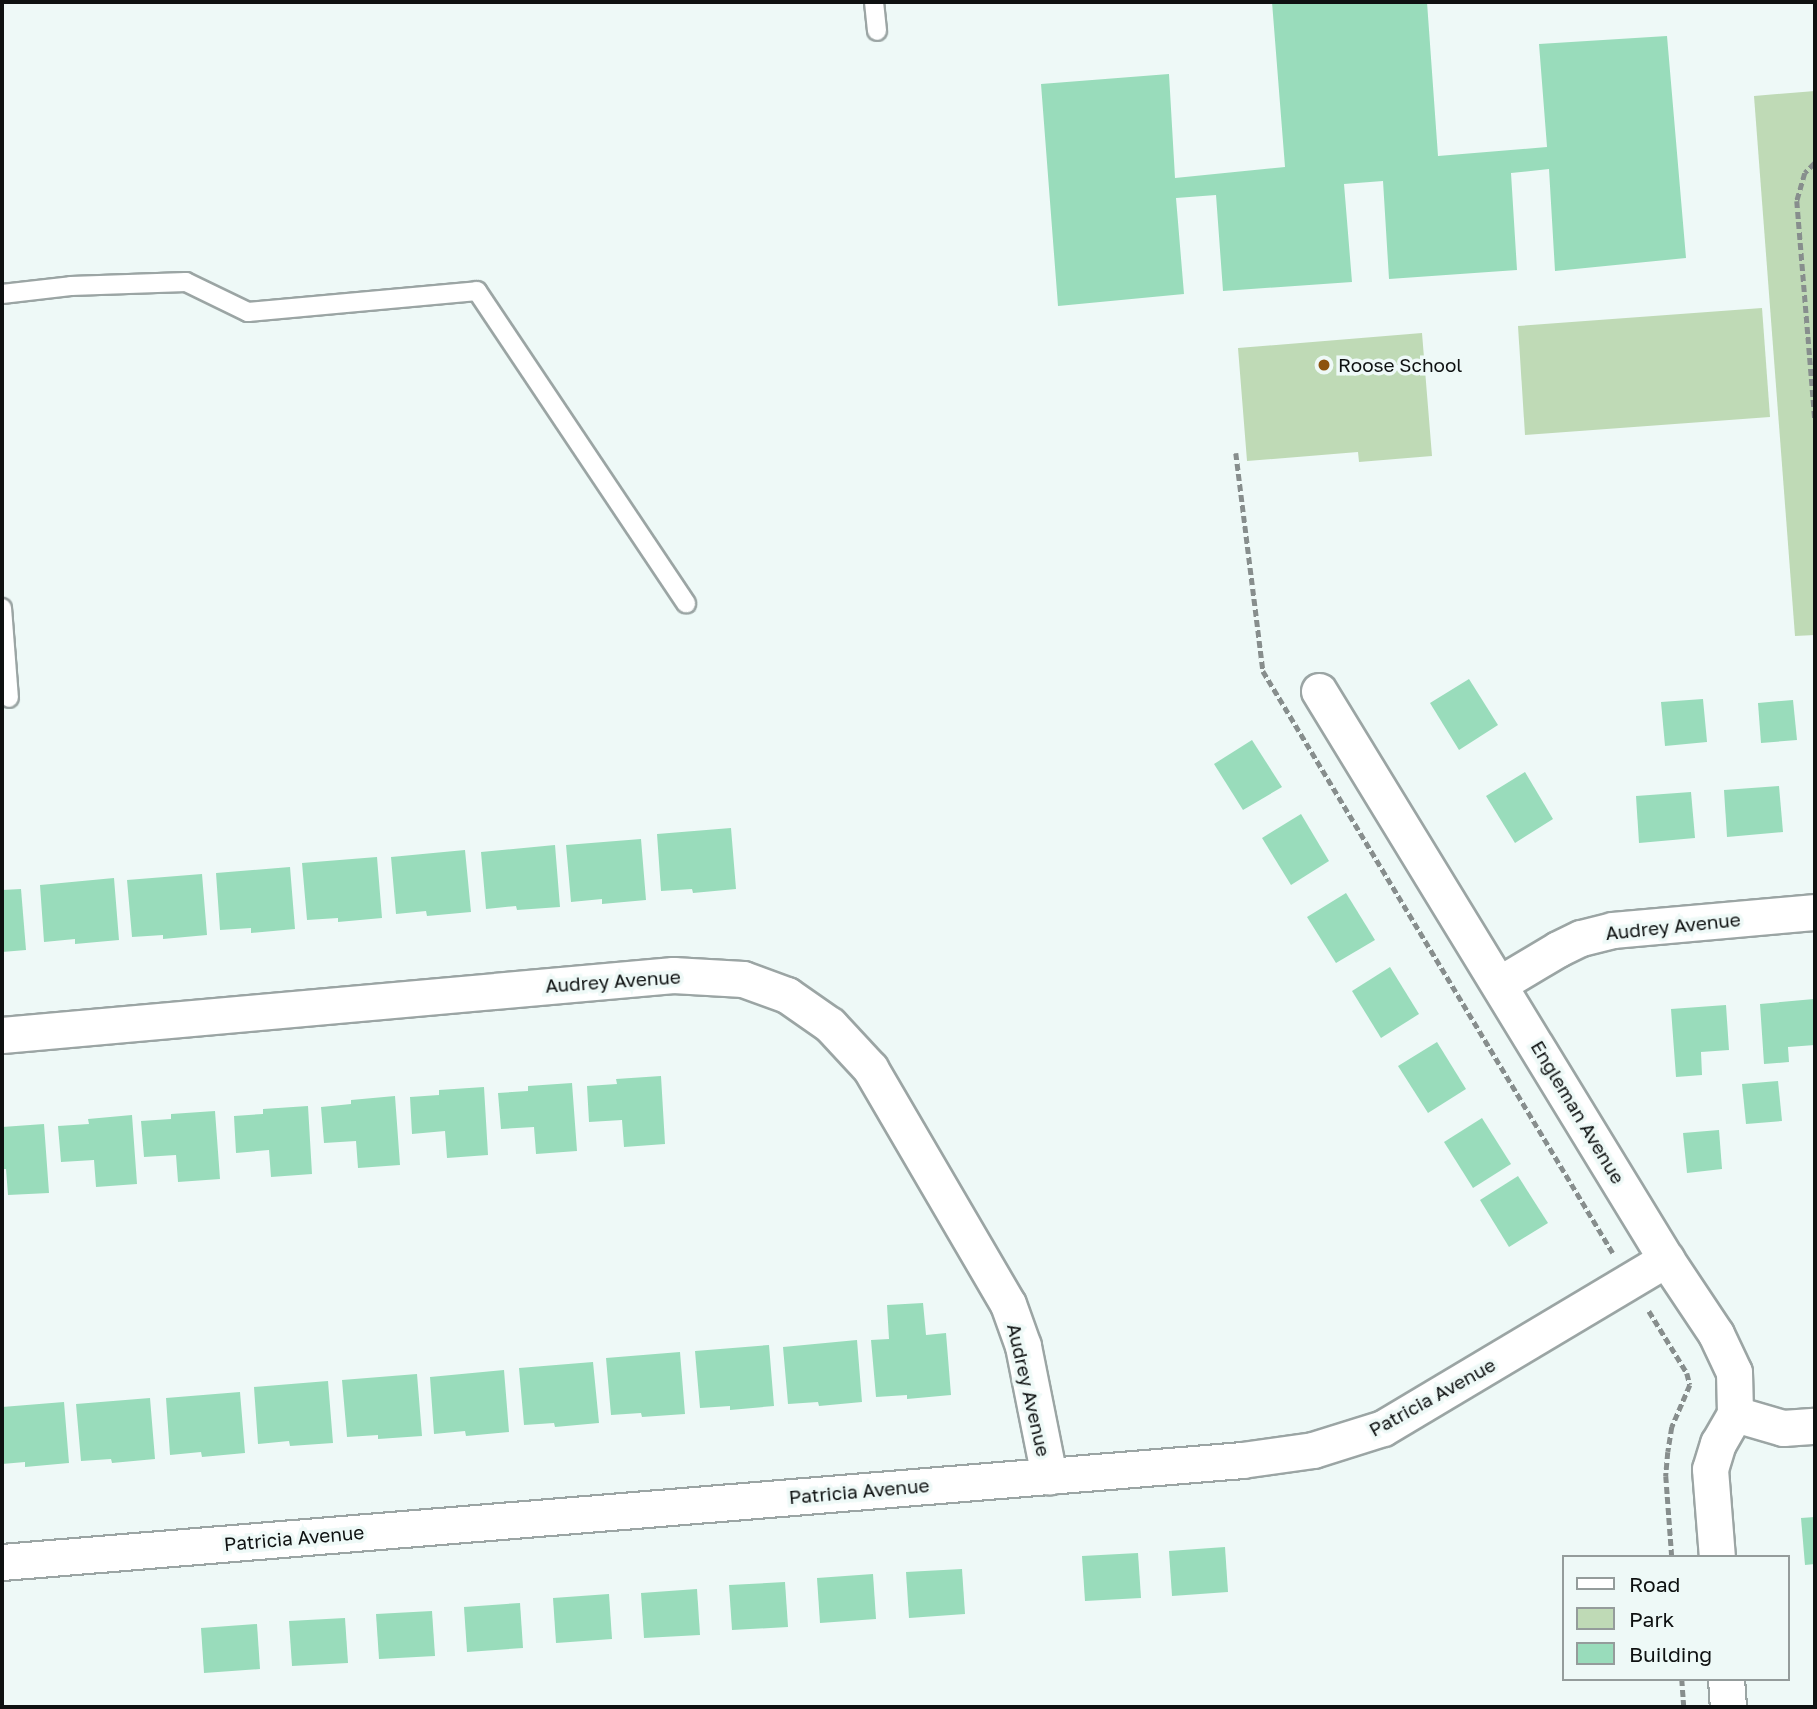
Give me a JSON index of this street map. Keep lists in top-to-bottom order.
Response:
{
  "streets": {
    "street": ["Audrey Avenue", "Engleman Avenue", "Patricia Avenue"]
  },
  "crossings": [
    ["Audrey Avenue", "Engleman Avenue"],
    ["Audrey Avenue", "Patricia Avenue"],
    ["Engleman Avenue", "Patricia Avenue"]
  ],
  "places": ["Roose School"],
  "legend": ["Road", "Park", "Building"]
}
